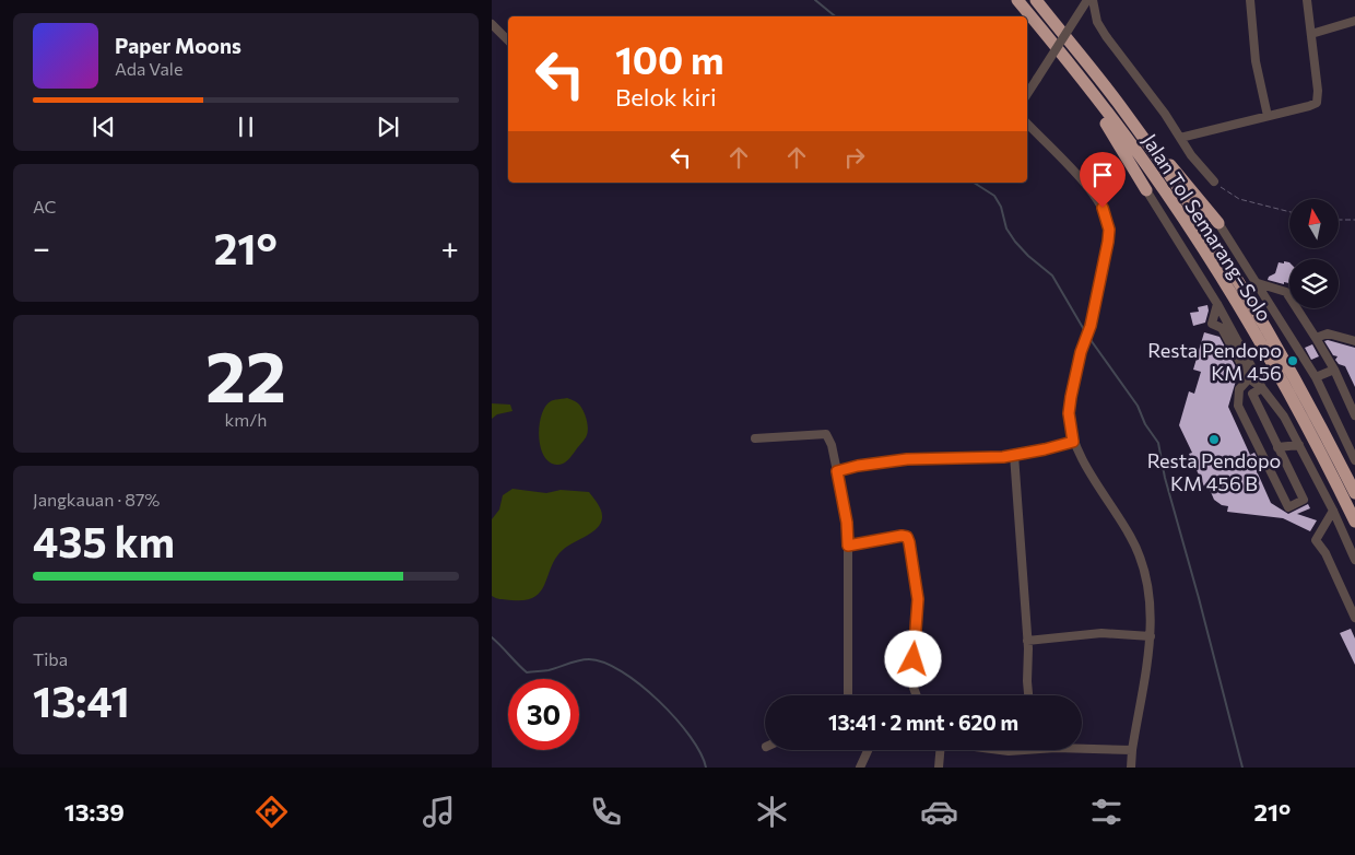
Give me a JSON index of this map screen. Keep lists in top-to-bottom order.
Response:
{
  "streets": {
    "highway": ["Jalan Tol Semarang–Solo"]
  },
  "places": ["Resta Pendopo KM 456", "Resta Pendopo KM 456 B"],
  "north": "top",
  "page": {
    "turn": ["100 m", "Belok kiri"],
    "song": ["Paper Moons", "Ada Vale"],
    "tile": [
      "AC",
      ["22", "km/h"],
      ["Jangkauan · 87%", "435 km"],
      ["Tiba", "13:41"]
    ],
    "heat": ["−", "21°", "+"],
    "limit": "30",
    "trip": "13:41 · 2 mnt · 620 m",
    "tabs": ["13:39", "21°"]
  }
}
